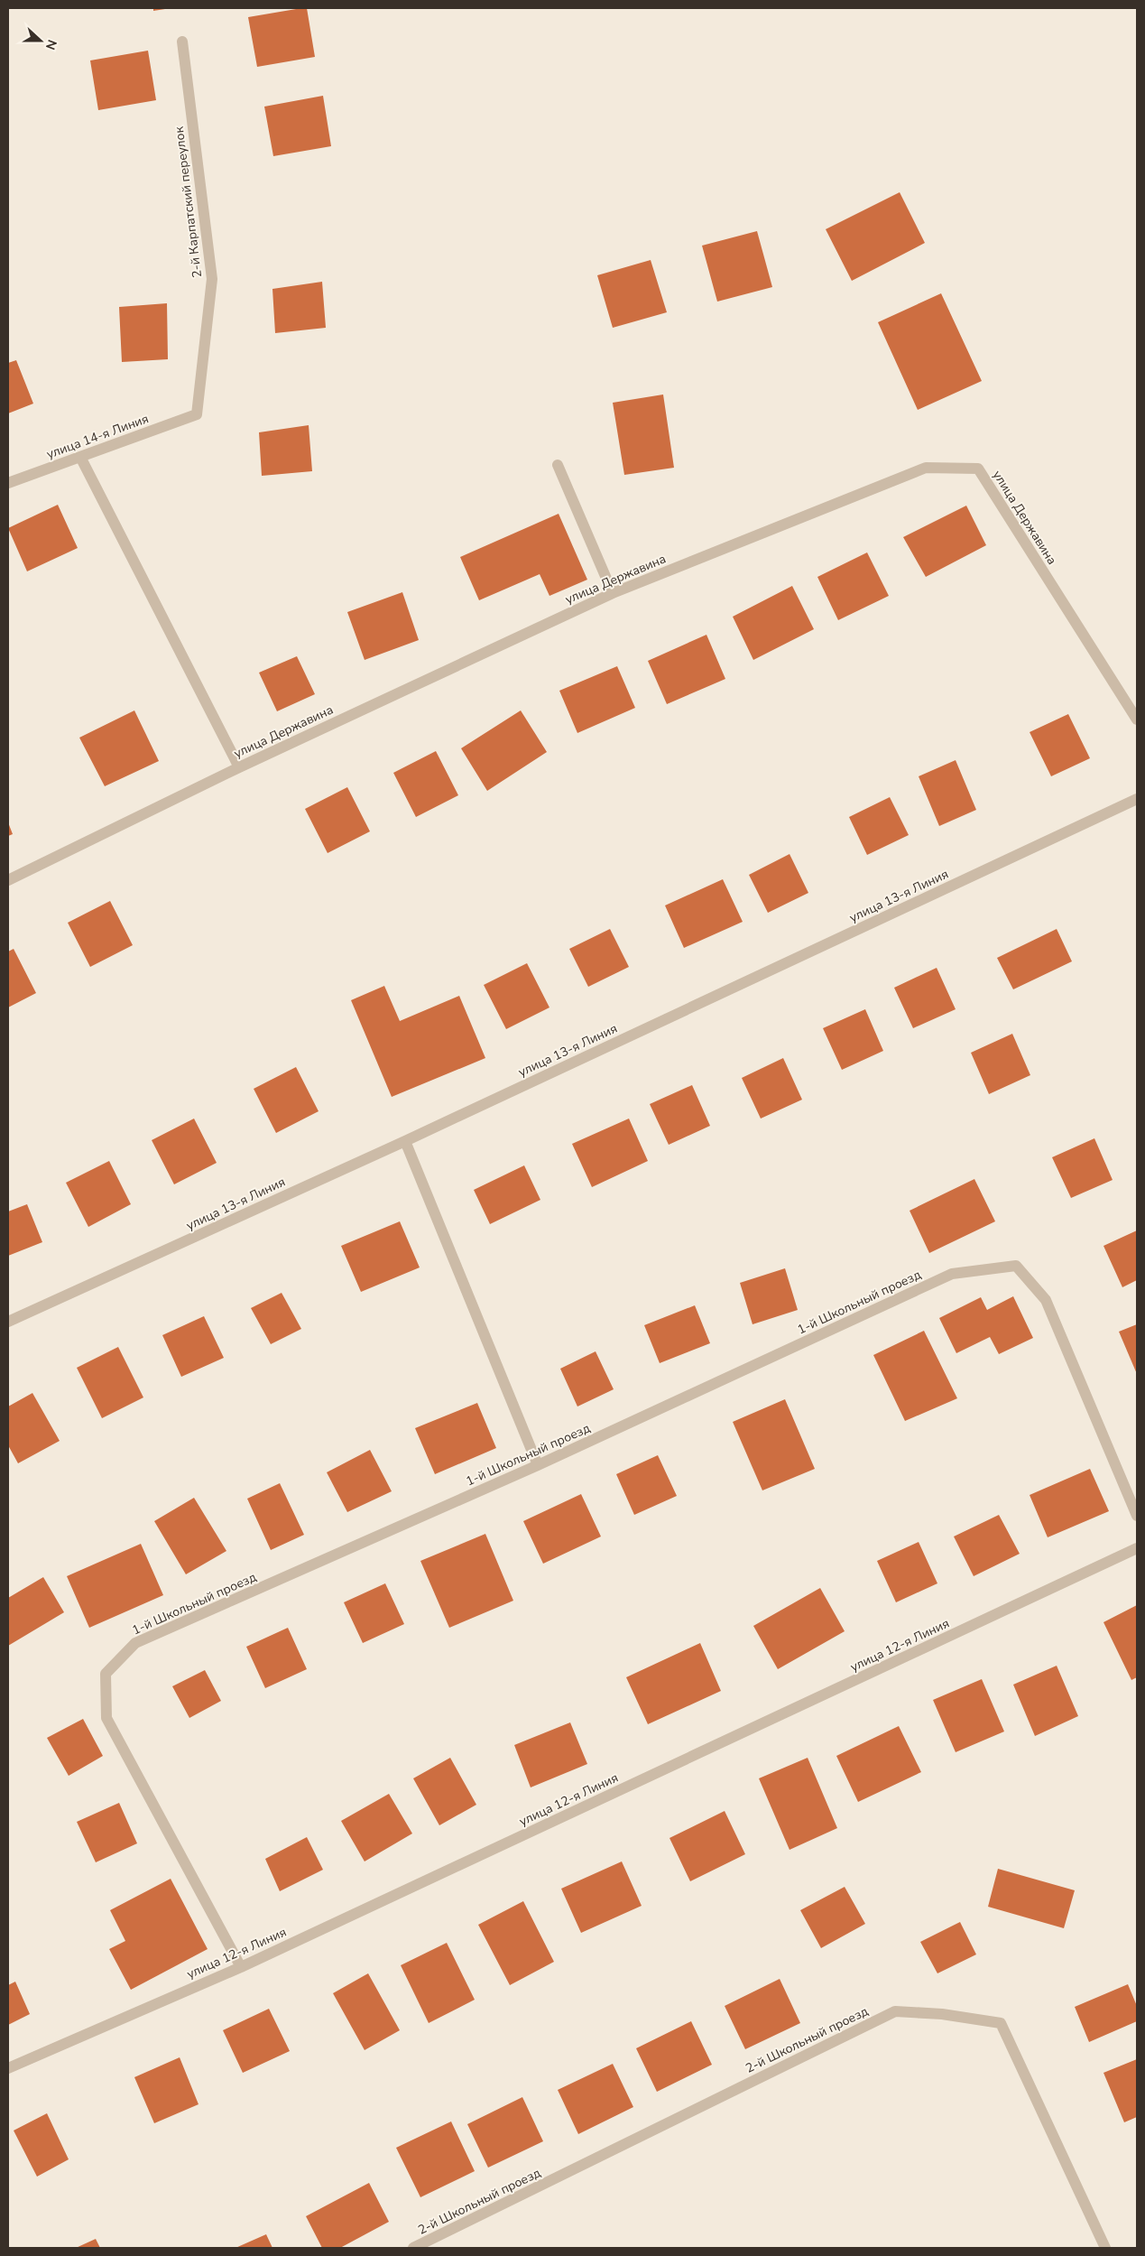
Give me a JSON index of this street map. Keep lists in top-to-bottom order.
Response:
{
  "streets": {
    "lane": [
      "2-й Карпатский переулок",
      "улица 14-я Линия",
      "улица Державина",
      "улица 13-я Линия",
      "1-й Школьный проезд",
      "улица 12-я Линия",
      "2-й Школьный проезд"
    ]
  },
  "crossings": [
    ["2-й Карпатский переулок", "улица 14-я Линия"],
    ["1-й Школьный проезд", "улица 12-я Линия"]
  ],
  "north": "right"
}
